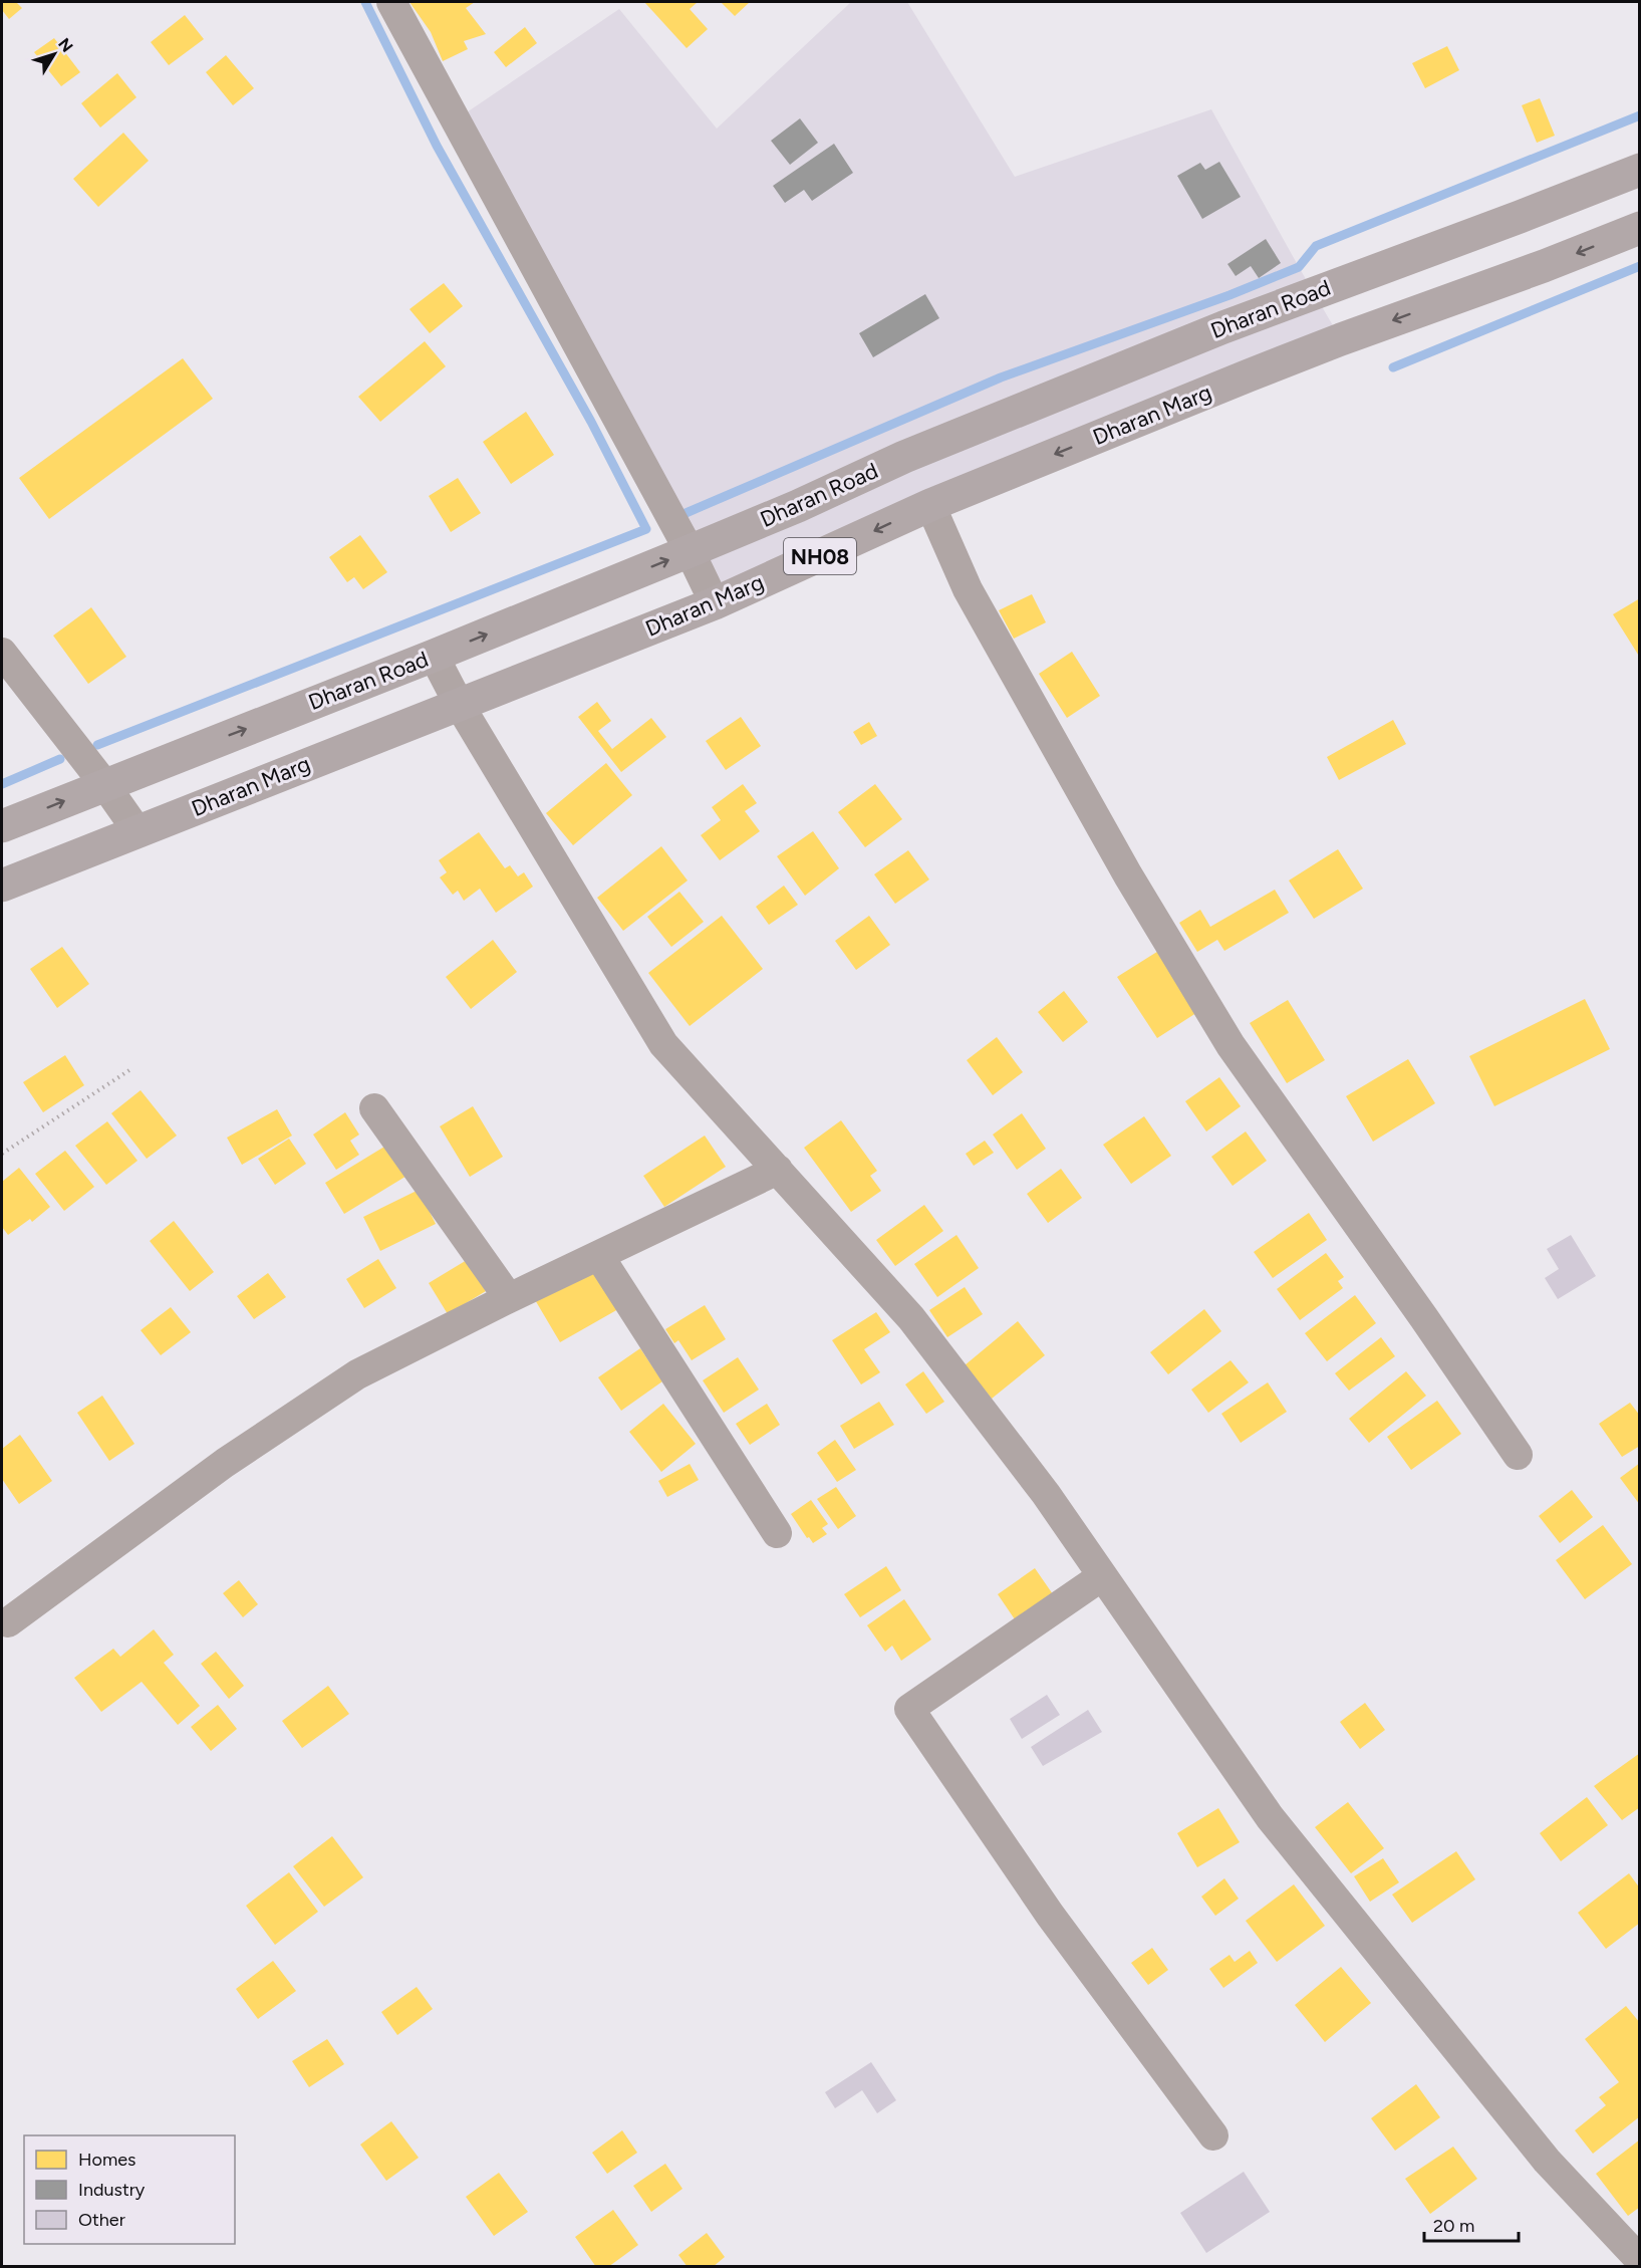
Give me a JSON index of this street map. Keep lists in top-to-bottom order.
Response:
{
  "streets": {
    "main road": ["Dharan Road", "Dharan Marg", "NH08"]
  },
  "one_way": ["Dharan Road", "Dharan Marg"],
  "legend": ["Homes", "Industry", "Other"],
  "scale_bar": "20 m",
  "north": "top right"
}
